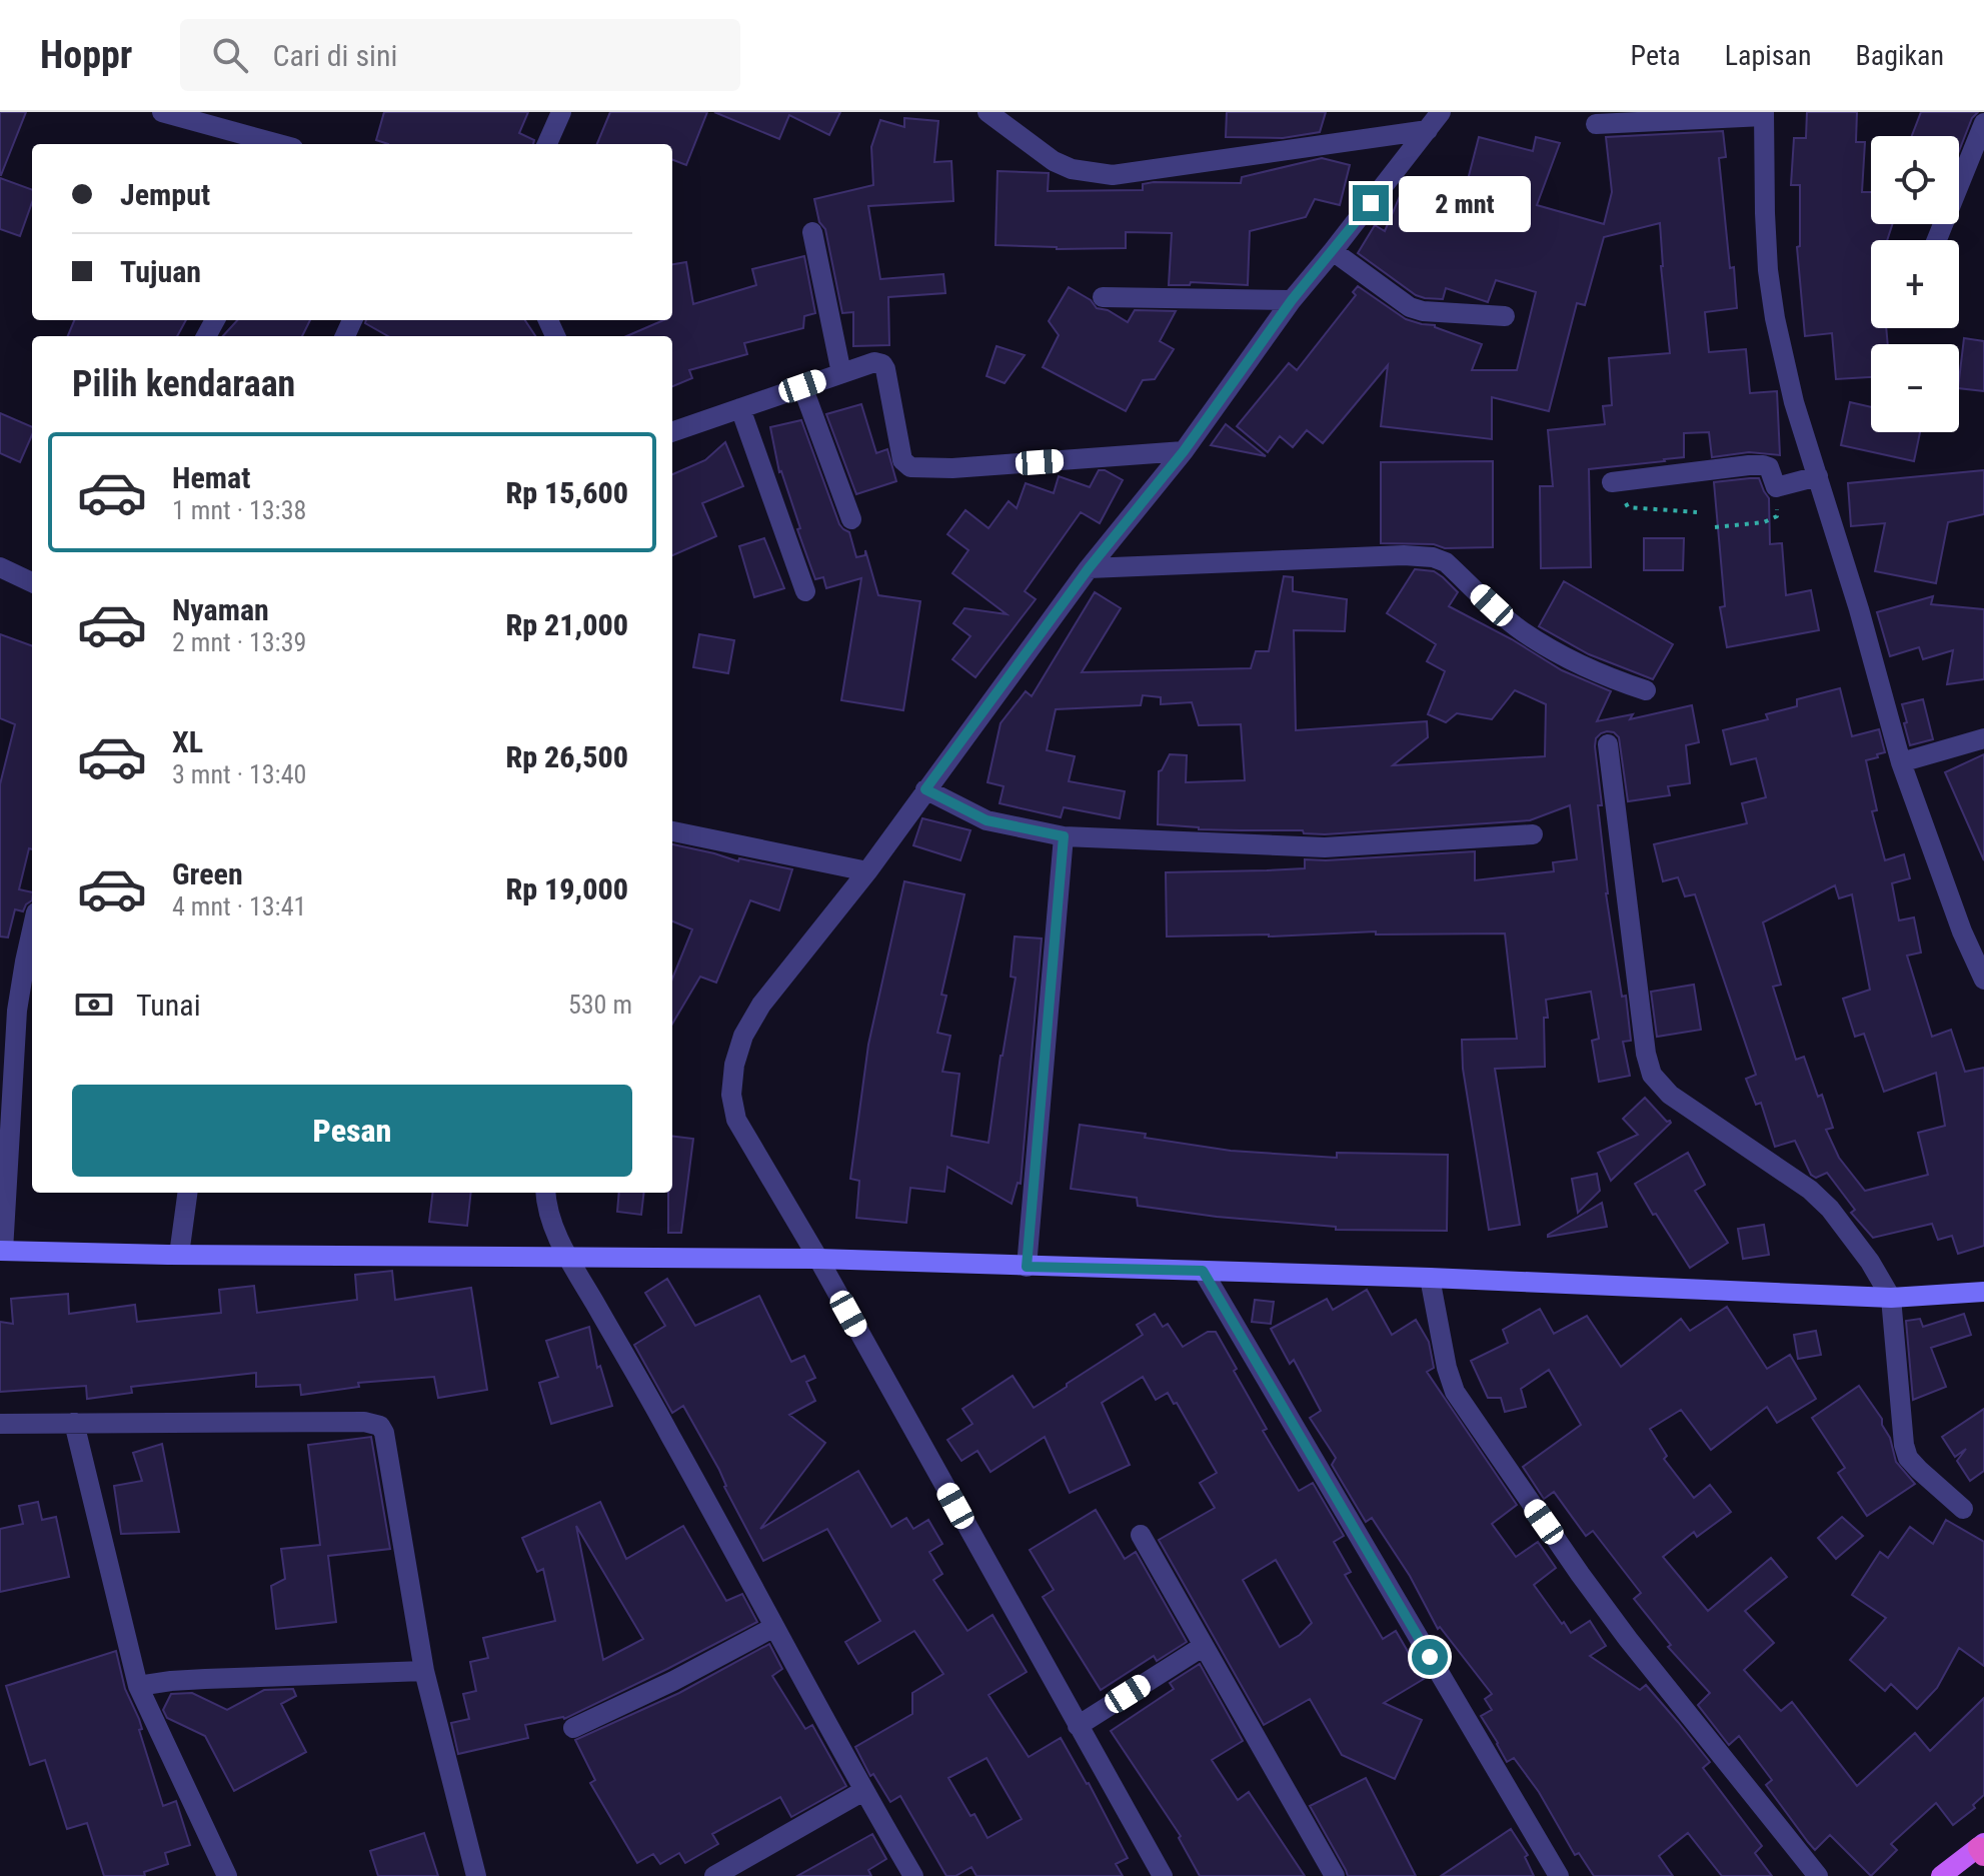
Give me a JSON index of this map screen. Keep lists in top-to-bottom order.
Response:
{
  "page": {
    "header": "Hoppr",
    "search": "Cari di sini",
    "nav": ["Peta", "Lapisan", "Bagikan"],
    "map_buttons": ["+", "−"],
    "banner": ["Jemput", "Tujuan"],
    "bubble": "2 mnt",
    "heading": "Pilih kendaraan",
    "list": [
      {
        "name": "Hemat",
        "note": "1 mnt · 13:38",
        "value": "Rp 15,600"
      },
      {
        "name": "Nyaman",
        "note": "2 mnt · 13:39",
        "value": "Rp 21,000"
      },
      {
        "name": "XL",
        "note": "3 mnt · 13:40",
        "value": "Rp 26,500"
      },
      {
        "name": "Green",
        "note": "4 mnt · 13:41",
        "value": "Rp 19,000"
      }
    ],
    "pay": ["Tunai", "530 m"],
    "buttons": "Pesan"
  }
}
